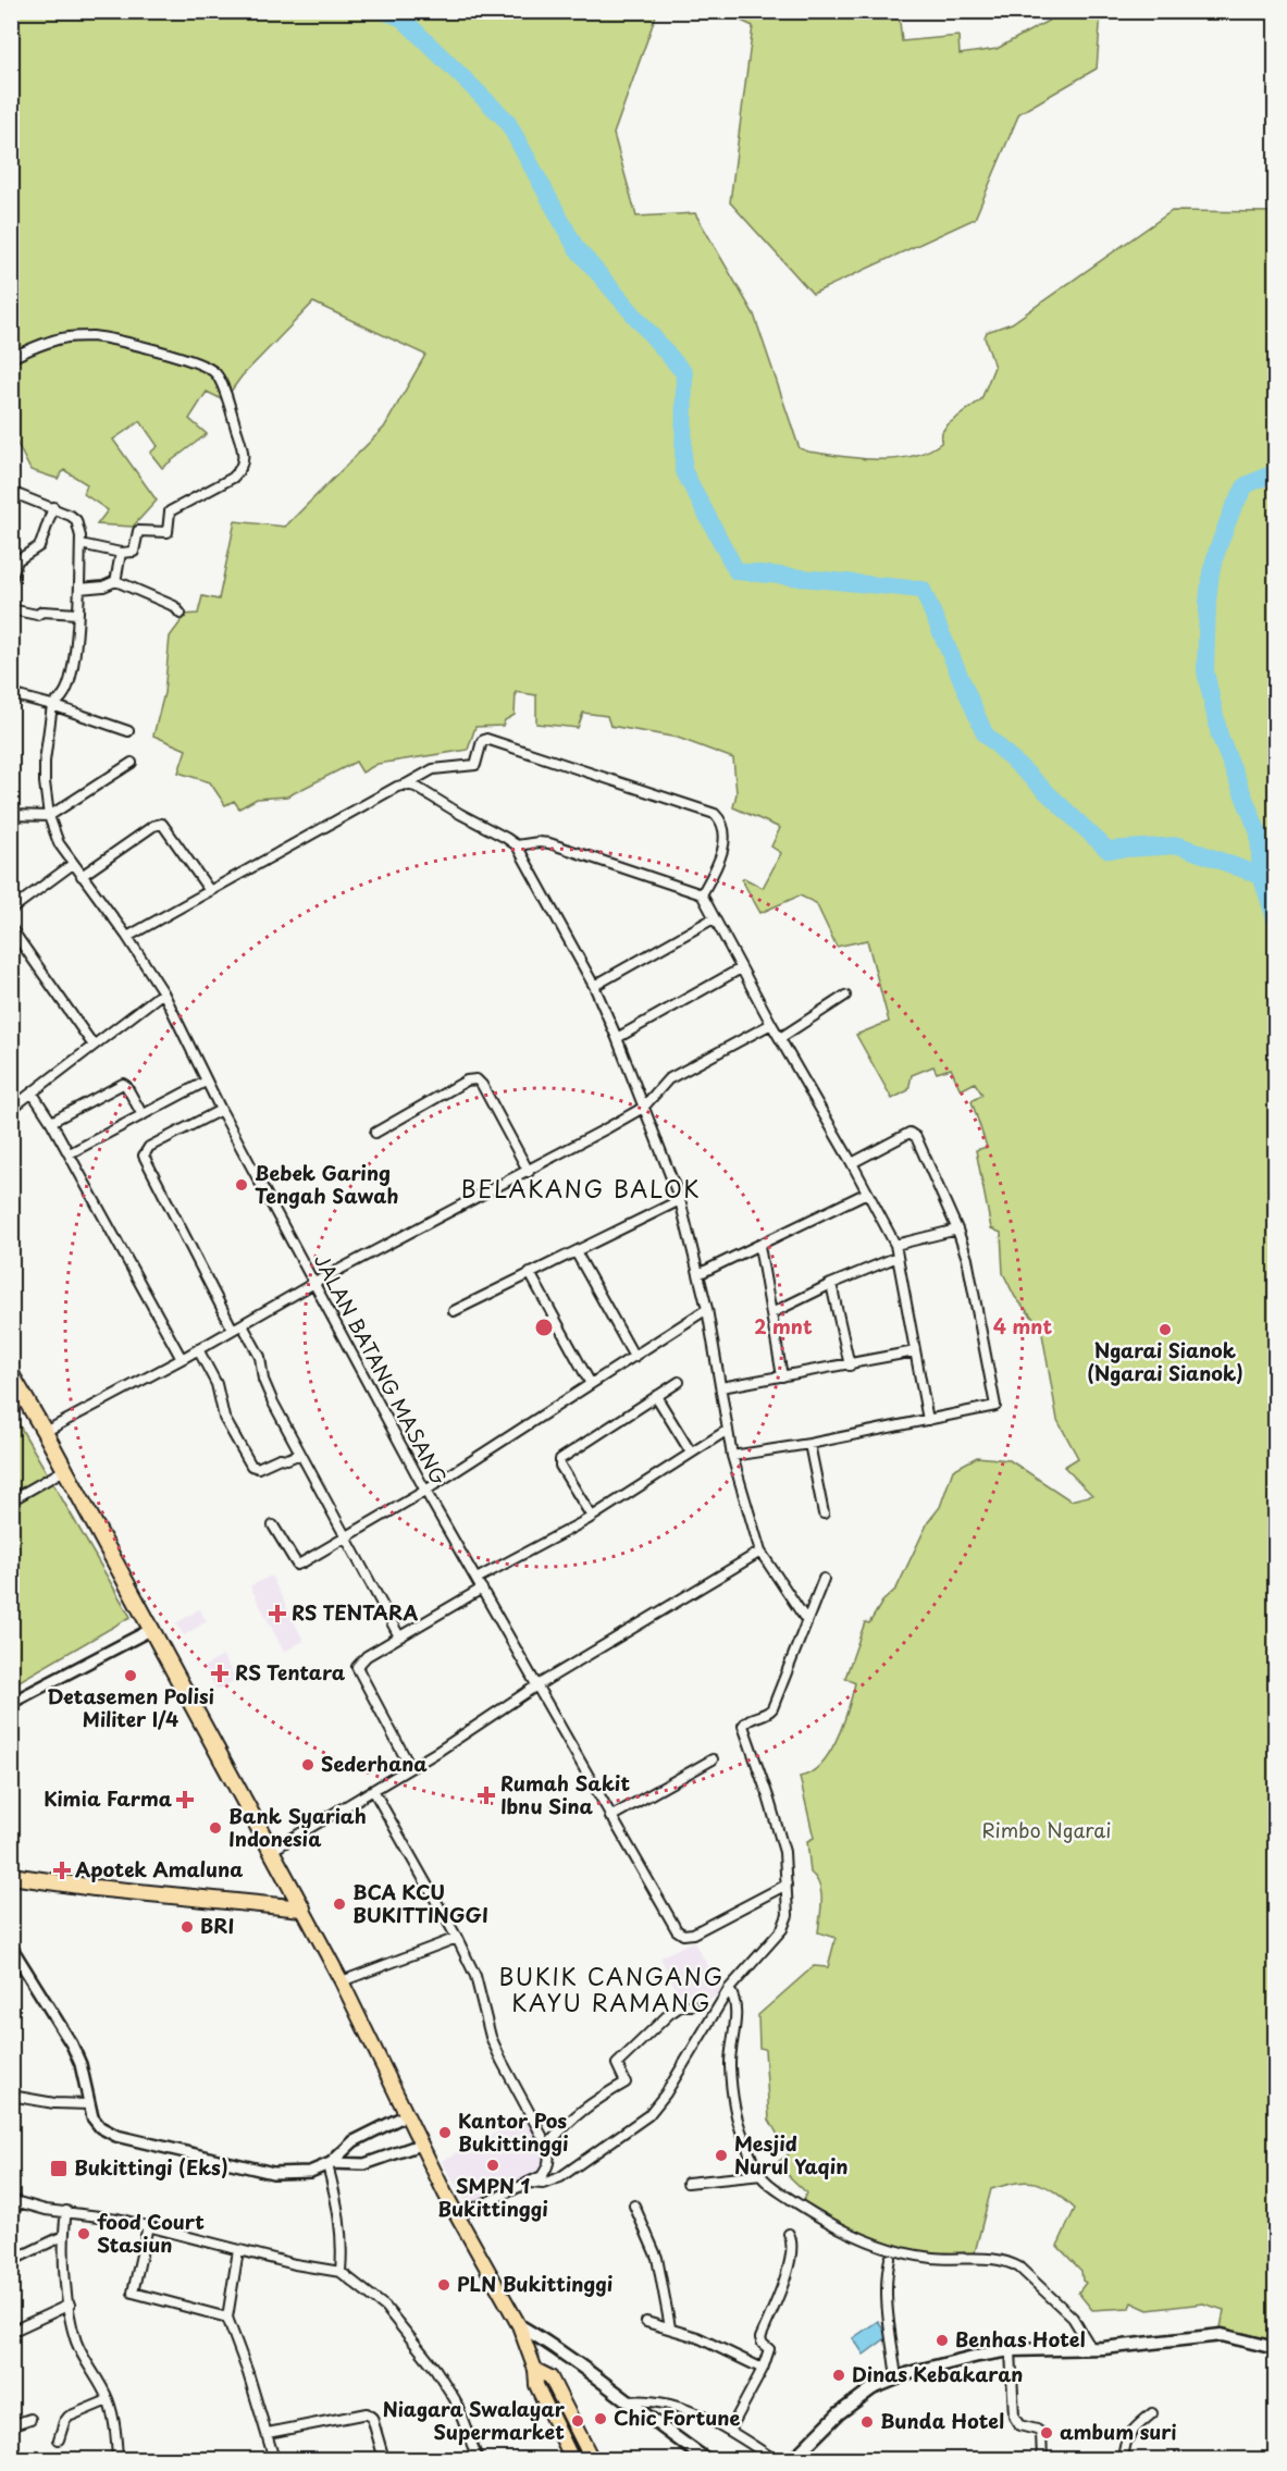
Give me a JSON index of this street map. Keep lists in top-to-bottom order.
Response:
{
  "streets": {
    "street": ["JALAN BATANG MASANG"]
  },
  "districts": ["BELAKANG BALOK", "BUKIK CANGANG KAYU RAMANG"],
  "parks": ["Rimbo Ngarai"],
  "places": {
    "other": [
      "Bebek Garing Tengah Sawah",
      "Ngarai Sianok (Ngarai Sianok)",
      "Detasemen Polisi Militer I/4",
      "Sederhana",
      "Bank Syariah Indonesia",
      "BCA KCU BUKITTINGGI",
      "BRI",
      "Kantor Pos Bukittinggi",
      "Mesjid Nurul Yaqin",
      "SMPN 1 Bukittinggi",
      "food Court Stasiun",
      "PLN Bukittinggi",
      "Benhas Hotel",
      "Dinas Kebakaran",
      "Chic Fortune",
      "Niagara Swalayar Supermarket",
      "Bunda Hotel",
      "ambum suri"
    ],
    "health": [
      "RS TENTARA",
      "RS Tentara",
      "Rumah Sakit Ibnu Sina",
      "Kimia Farma",
      "Apotek Amaluna"
    ],
    "transit": ["Bukittingi (Eks)"]
  },
  "rings": ["2 mnt", "4 mnt"]
}
